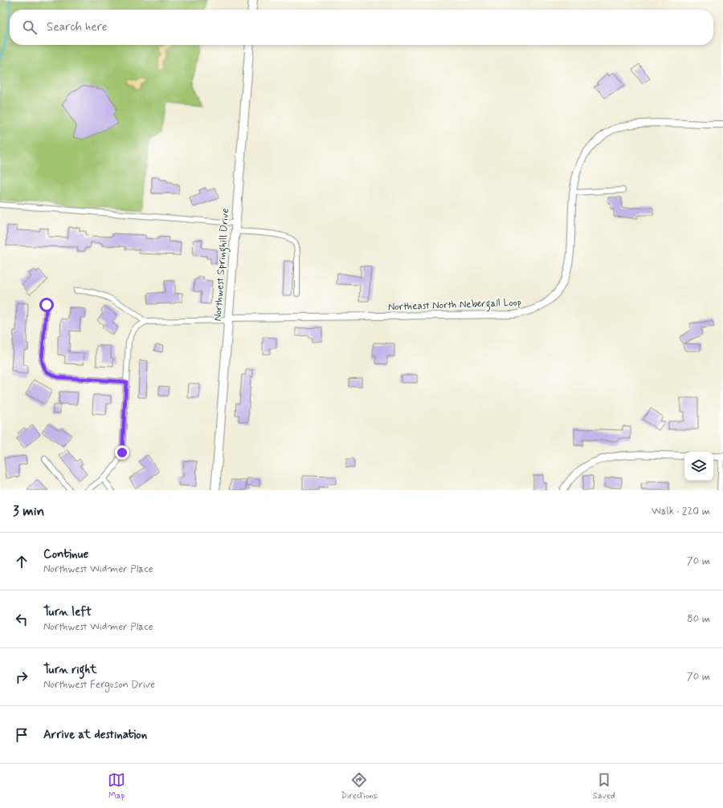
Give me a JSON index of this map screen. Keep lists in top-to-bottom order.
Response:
{
  "streets": {
    "main road": ["Northwest Springhill Drive"],
    "street": ["Northeast North Nebergall Loop"]
  },
  "crossings": [
    ["Northwest Springhill Drive", "Northeast North Nebergall Loop"]
  ],
  "page": {
    "search": "Search here",
    "heading": ["3 min", "Walk · 220 m"],
    "list": [
      ["Continue", "Northwest Widmer Place", "70 m"],
      ["Turn left", "Northwest Widmer Place", "80 m"],
      ["Turn right", "Northwest Ferguson Drive", "70 m"],
      "Arrive at destination"
    ],
    "nav": ["Map", "Directions", "Saved"]
  }
}
